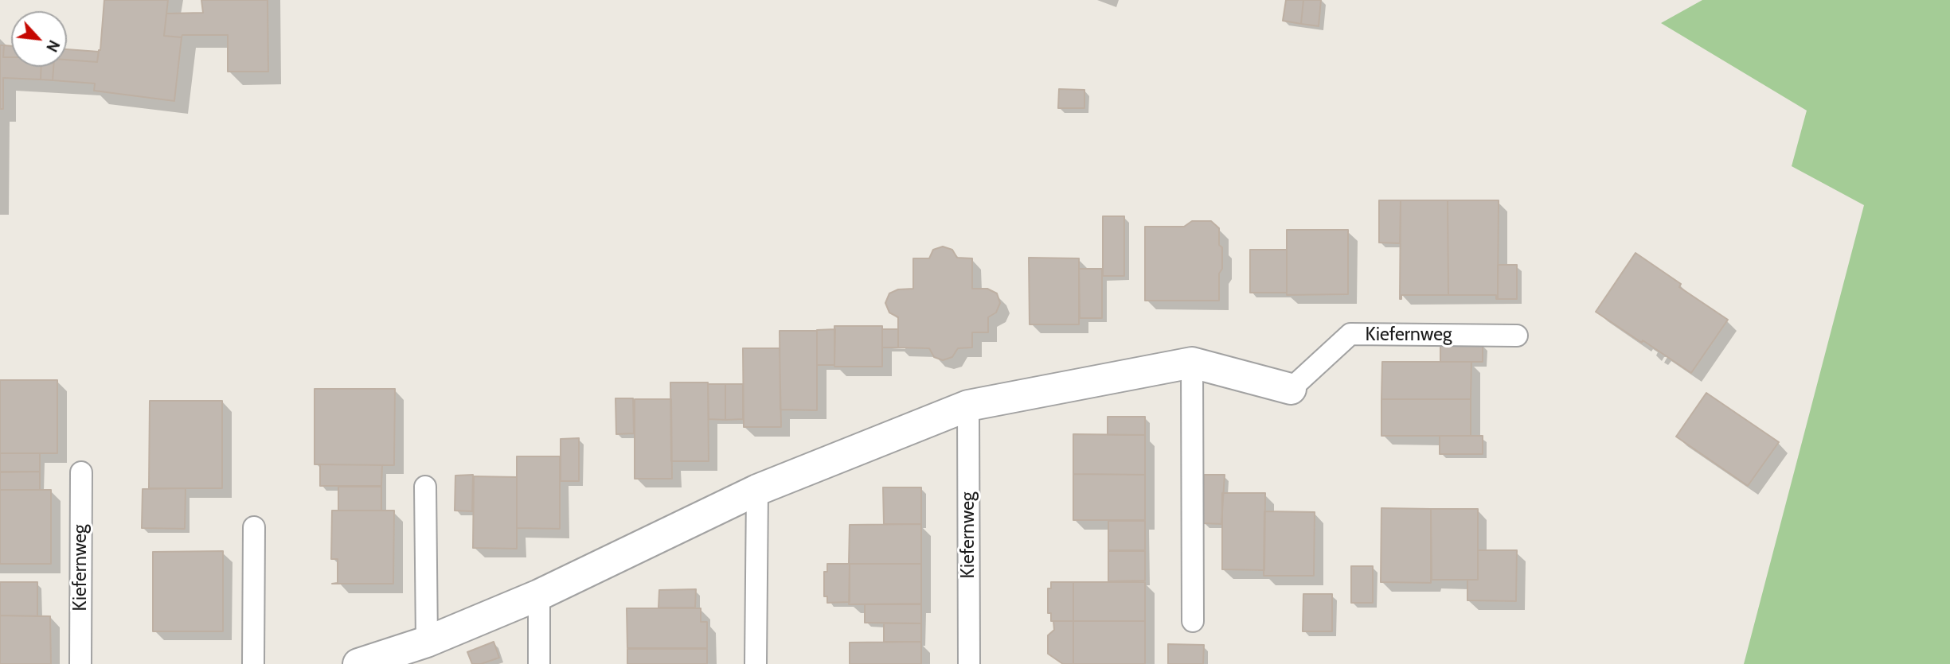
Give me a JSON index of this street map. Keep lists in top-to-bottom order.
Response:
{
  "streets": {
    "street": ["Kiefernweg"]
  },
  "north": "bottom right"
}
